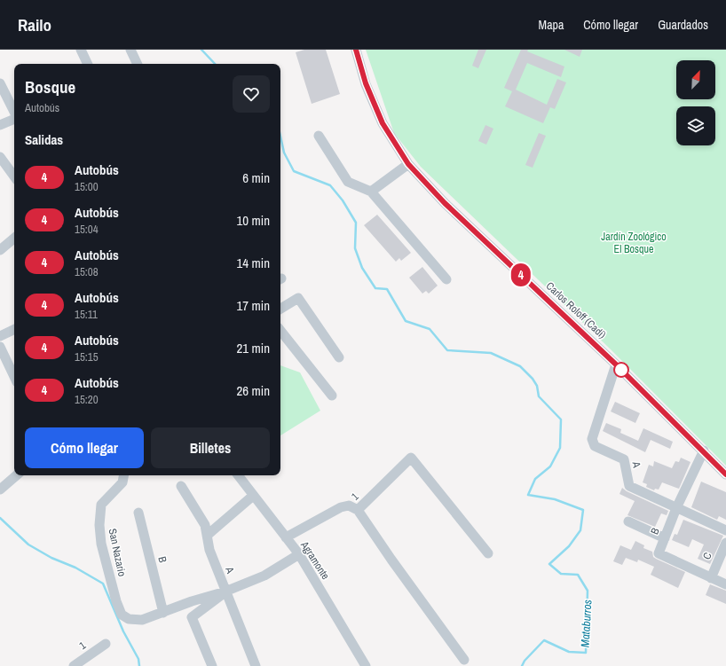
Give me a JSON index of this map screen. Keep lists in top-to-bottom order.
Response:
{
  "streets": {
    "street": [
      "Carlos Roloff (Cadí)",
      "A",
      "1",
      "B",
      "San Nazario",
      "C",
      "Agramonte"
    ]
  },
  "crossings": [
    ["Carlos Roloff (Cadí)", "A"],
    ["Carlos Roloff (Cadí)", "B"],
    ["A", "B"],
    ["1", "Agramonte"],
    ["B", "San Nazario"],
    ["B", "C"]
  ],
  "water": ["Mataburros"],
  "parks": ["Jardín Zoológico El Bosque"],
  "lines": ["bus line 4"],
  "north": "top right",
  "page": {
    "header": "Railo",
    "nav": ["Mapa", "Cómo llegar", "Guardados"],
    "on_map": "4",
    "heading": [
      ["Bosque", "Autobús"],
      "Salidas"
    ],
    "list": [
      {
        "mark": "4",
        "name": "Autobús",
        "note": "15:00",
        "value": "6 min"
      },
      {
        "mark": "4",
        "name": "Autobús",
        "note": "15:04",
        "value": "10 min"
      },
      {
        "mark": "4",
        "name": "Autobús",
        "note": "15:08",
        "value": "14 min"
      },
      {
        "mark": "4",
        "name": "Autobús",
        "note": "15:11",
        "value": "17 min"
      },
      {
        "mark": "4",
        "name": "Autobús",
        "note": "15:15",
        "value": "21 min"
      },
      {
        "mark": "4",
        "name": "Autobús",
        "note": "15:20",
        "value": "26 min"
      }
    ],
    "buttons": ["Cómo llegar", "Billetes"]
  }
}
